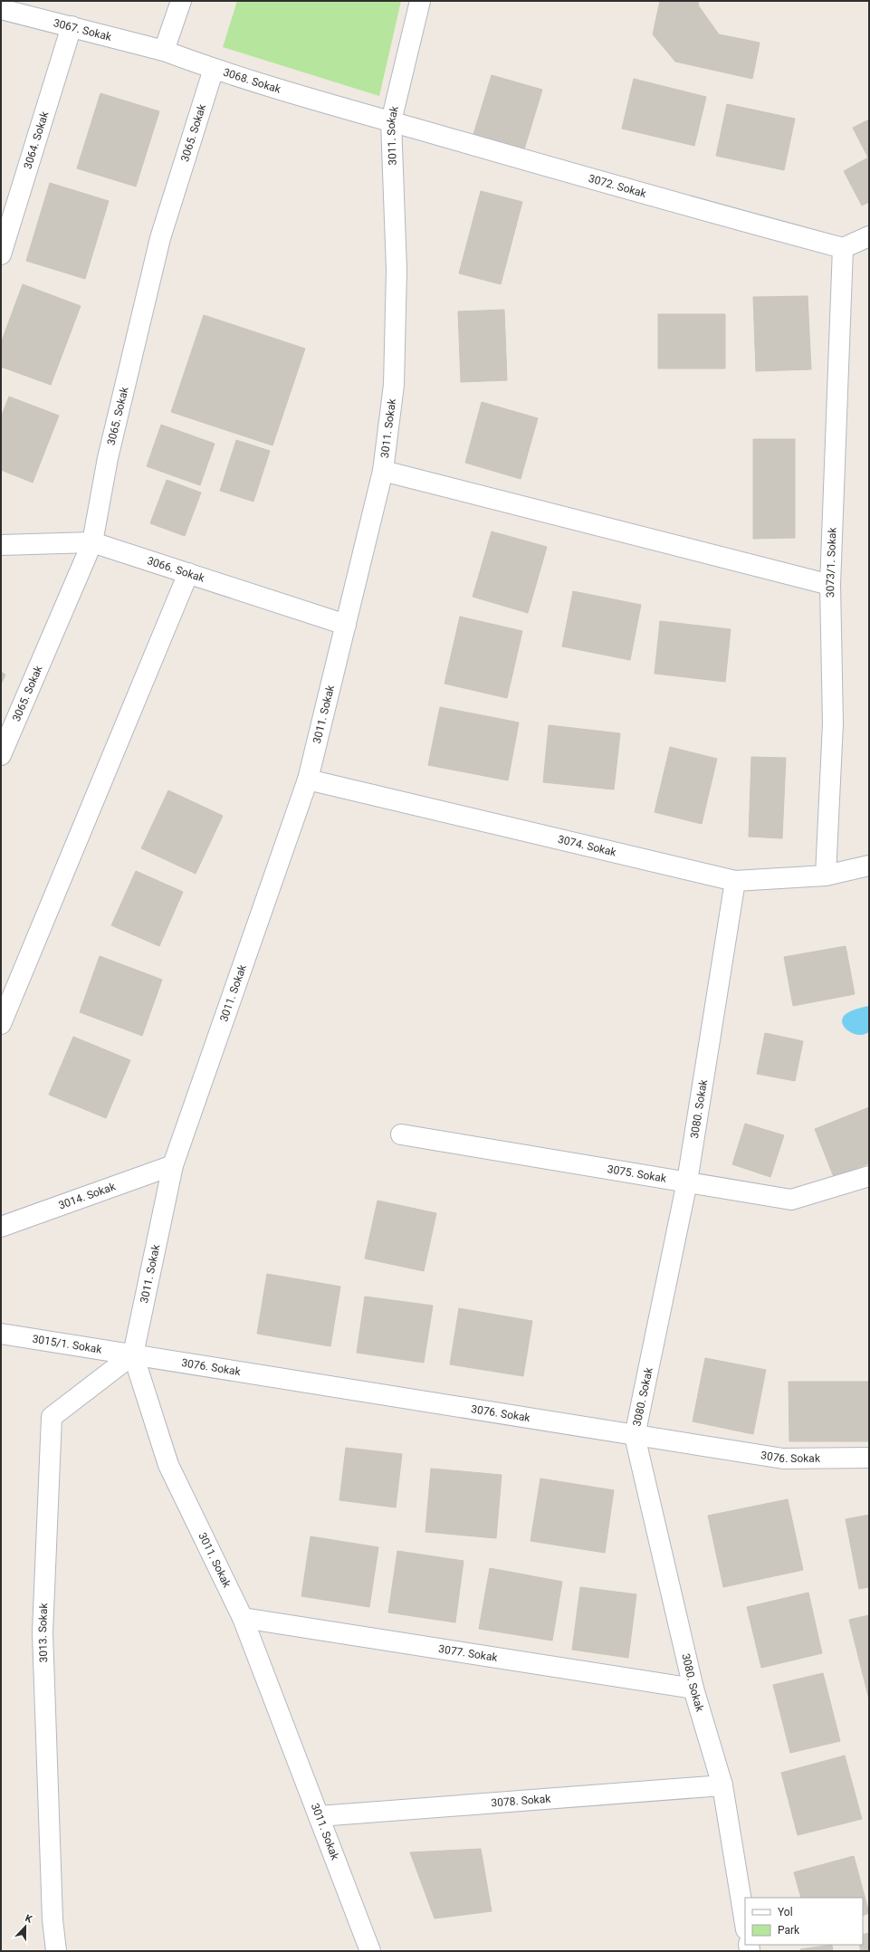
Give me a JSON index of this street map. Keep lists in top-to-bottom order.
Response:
{
  "streets": {
    "street": [
      "3067. Sokak",
      "3068. Sokak",
      "3065. Sokak",
      "3011. Sokak",
      "3064. Sokak",
      "3072. Sokak",
      "3073/1. Sokak",
      "3066. Sokak",
      "3074. Sokak",
      "3080. Sokak",
      "3075. Sokak",
      "3014. Sokak",
      "3015/1. Sokak",
      "3076. Sokak",
      "3013. Sokak",
      "3077. Sokak",
      "3078. Sokak"
    ]
  },
  "crossings": [
    ["3067. Sokak", "3068. Sokak"],
    ["3067. Sokak", "3064. Sokak"],
    ["3068. Sokak", "3065. Sokak"],
    ["3068. Sokak", "3011. Sokak"],
    ["3068. Sokak", "3072. Sokak"],
    ["3065. Sokak", "3066. Sokak"],
    ["3011. Sokak", "3072. Sokak"],
    ["3011. Sokak", "3066. Sokak"],
    ["3011. Sokak", "3074. Sokak"],
    ["3011. Sokak", "3014. Sokak"],
    ["3011. Sokak", "3015/1. Sokak"],
    ["3011. Sokak", "3076. Sokak"],
    ["3011. Sokak", "3013. Sokak"],
    ["3011. Sokak", "3077. Sokak"],
    ["3011. Sokak", "3078. Sokak"],
    ["3072. Sokak", "3073/1. Sokak"],
    ["3073/1. Sokak", "3074. Sokak"],
    ["3074. Sokak", "3080. Sokak"],
    ["3080. Sokak", "3075. Sokak"],
    ["3080. Sokak", "3076. Sokak"],
    ["3080. Sokak", "3077. Sokak"],
    ["3080. Sokak", "3078. Sokak"],
    ["3015/1. Sokak", "3076. Sokak"],
    ["3015/1. Sokak", "3013. Sokak"],
    ["3076. Sokak", "3013. Sokak"]
  ],
  "legend": ["Yol", "Park"],
  "north": "top"
}
